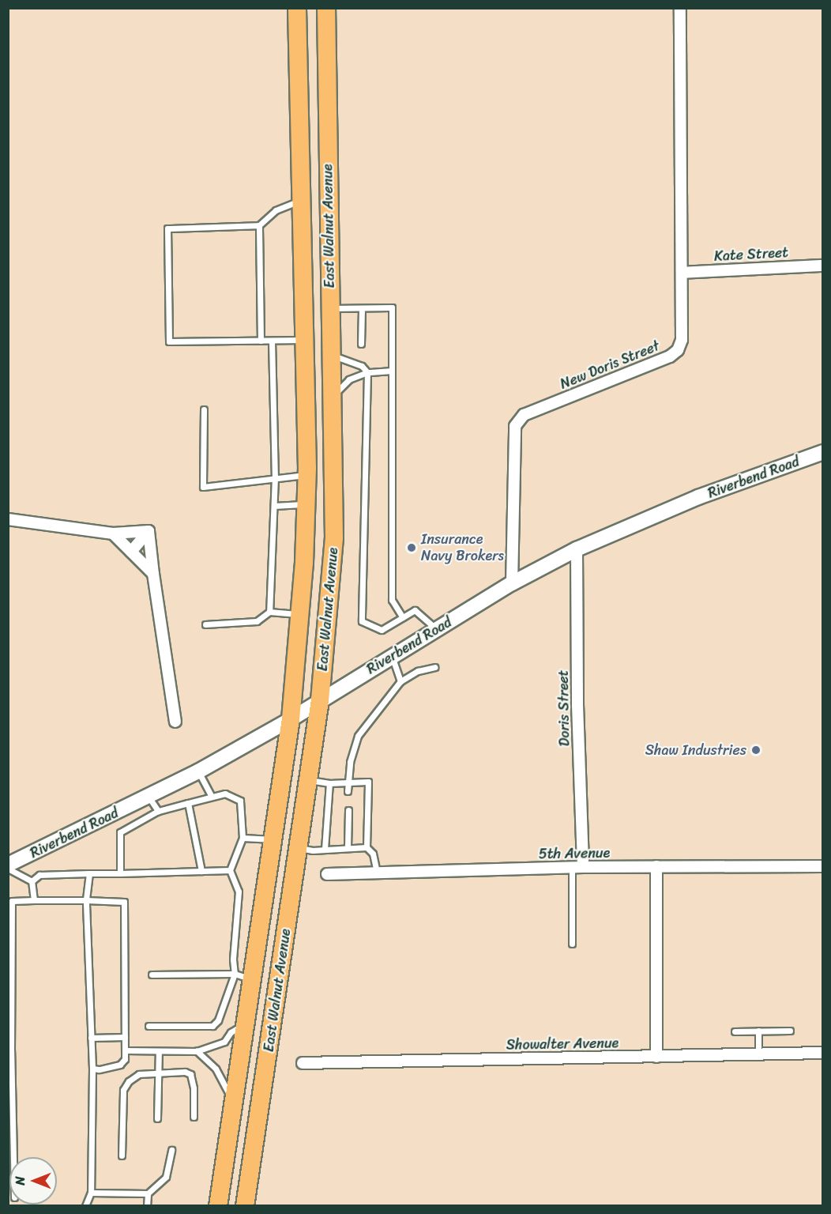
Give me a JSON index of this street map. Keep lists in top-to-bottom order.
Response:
{
  "streets": {
    "main road": ["East Walnut Avenue"],
    "street": [
      "Kate Street",
      "New Doris Street",
      "Riverbend Road",
      "Doris Street",
      "5th Avenue",
      "Showalter Avenue"
    ]
  },
  "crossings": [
    ["East Walnut Avenue", "Riverbend Road"],
    ["Kate Street", "New Doris Street"],
    ["New Doris Street", "Riverbend Road"],
    ["Riverbend Road", "Doris Street"],
    ["Doris Street", "5th Avenue"]
  ],
  "places": ["Insurance Navy Brokers", "Shaw Industries"],
  "north": "left"
}
